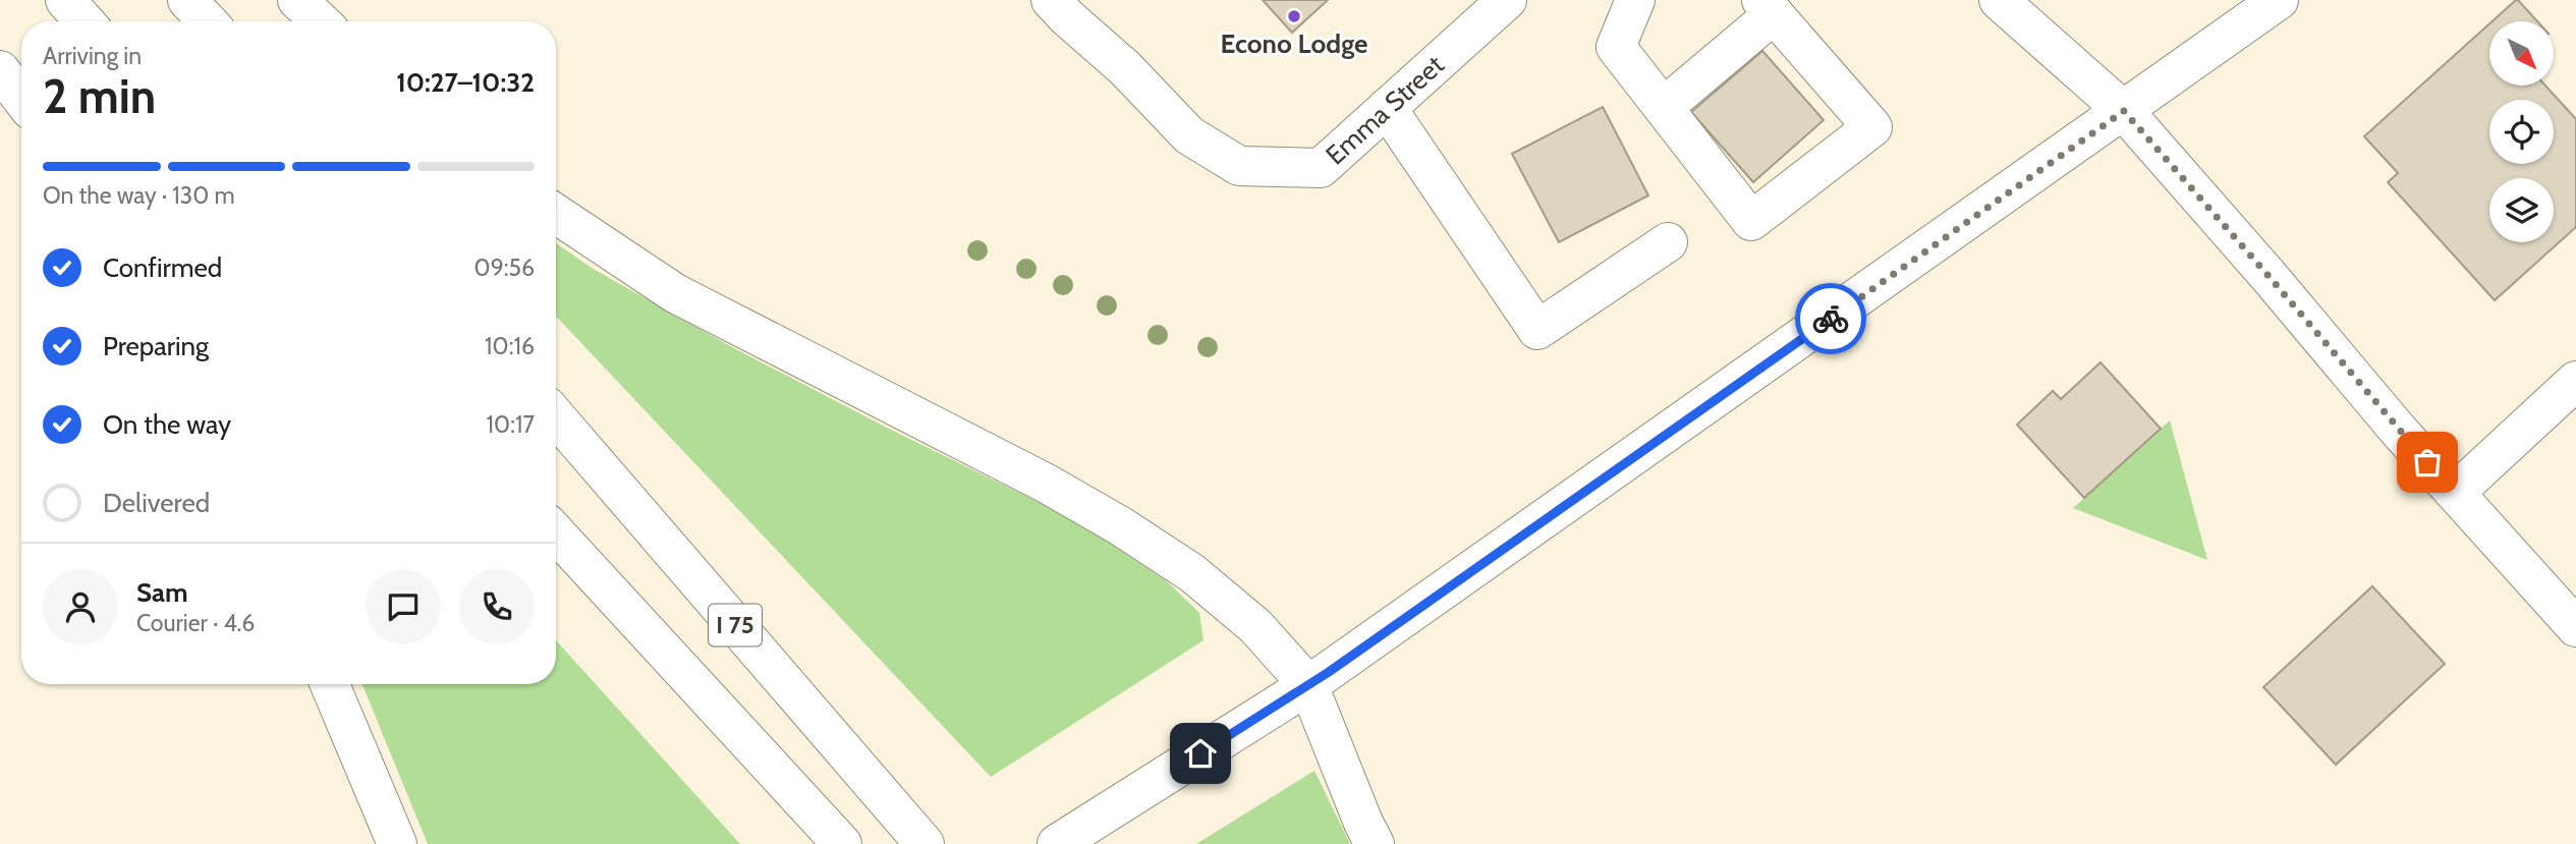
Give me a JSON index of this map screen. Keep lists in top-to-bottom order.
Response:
{
  "streets": {
    "main road": ["Emma Street", "I 75"]
  },
  "places": ["Econo Lodge"],
  "north": "bottom right",
  "page": {
    "heading": ["2 min", "Arriving in", "10:27–10:32"],
    "panel": ["Sam", "Courier · 4.6"],
    "bar": "On the way · 130 m",
    "list": [
      ["Confirmed", "09:56"],
      ["Preparing", "10:16"],
      ["On the way", "10:17"],
      "Delivered"
    ]
  }
}
